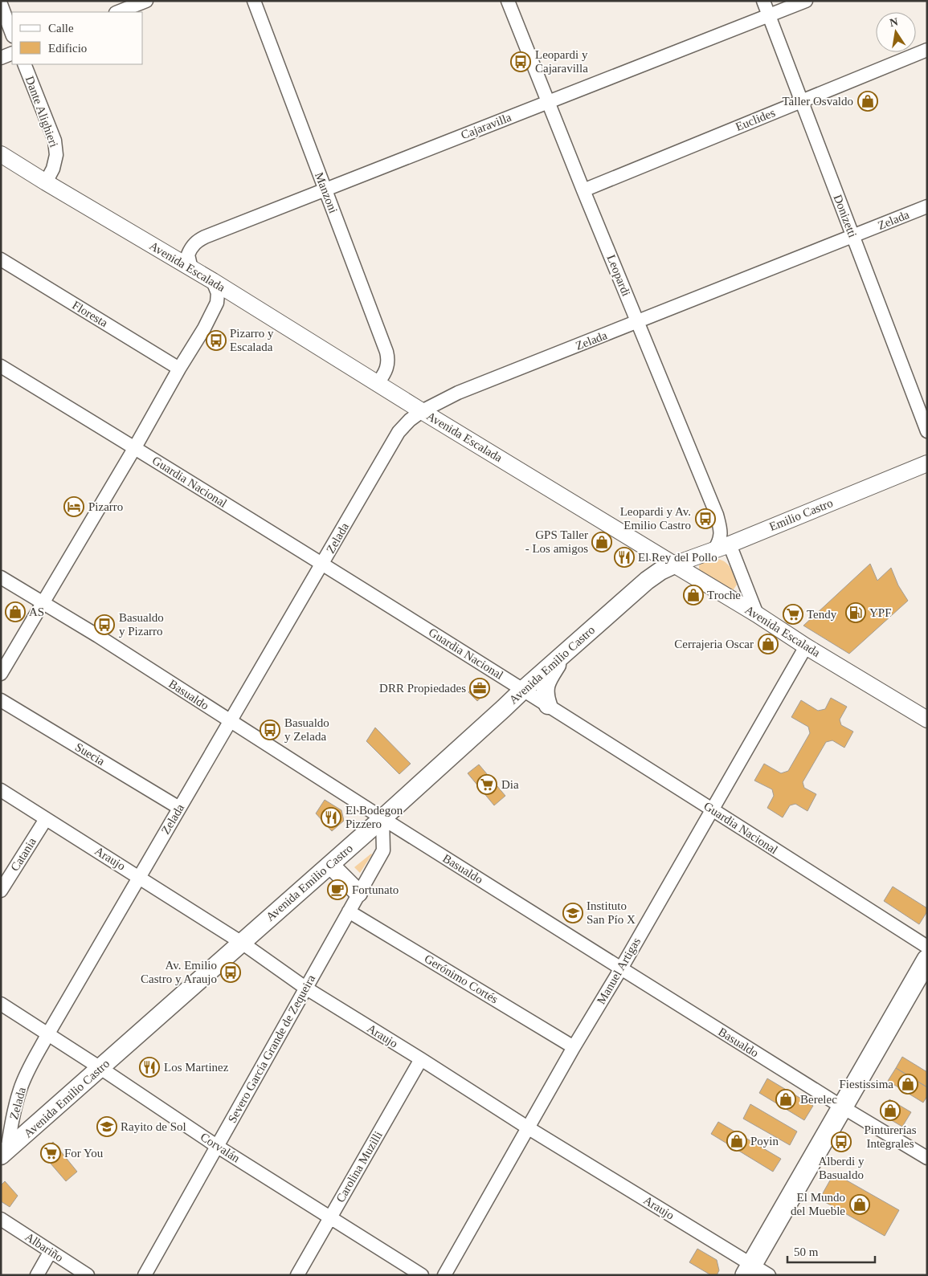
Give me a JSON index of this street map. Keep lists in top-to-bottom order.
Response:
{
  "streets": {
    "main road": ["Avenida Emilio Castro"],
    "street": [
      "Dante Alighieri",
      "Euclides",
      "Cajaravilla",
      "Manzoni",
      "Donizetti",
      "Zelada",
      "Avenida Escalada",
      "Leopardi",
      "Floresta",
      "Guardia Nacional",
      "Emilio Castro",
      "Basualdo",
      "Suecia",
      "Catania",
      "Araujo",
      "Manuel Artigas",
      "Gerónimo Cortés",
      "Severo García Grande de Zequeira",
      "Corvalán",
      "Carolina Muzilli",
      "Albariño"
    ]
  },
  "crossings": [
    ["Dante Alighieri", "Avenida Escalada"],
    ["Euclides", "Donizetti"],
    ["Euclides", "Leopardi"],
    ["Cajaravilla", "Manzoni"],
    ["Cajaravilla", "Donizetti"],
    ["Cajaravilla", "Avenida Escalada"],
    ["Cajaravilla", "Leopardi"],
    ["Manzoni", "Avenida Escalada"],
    ["Donizetti", "Zelada"],
    ["Zelada", "Avenida Escalada"],
    ["Zelada", "Leopardi"],
    ["Zelada", "Guardia Nacional"],
    ["Zelada", "Avenida Emilio Castro"],
    ["Zelada", "Basualdo"],
    ["Zelada", "Suecia"],
    ["Zelada", "Araujo"],
    ["Zelada", "Corvalán"],
    ["Avenida Escalada", "Emilio Castro"],
    ["Avenida Escalada", "Avenida Emilio Castro"],
    ["Avenida Escalada", "Manuel Artigas"],
    ["Leopardi", "Emilio Castro"],
    ["Guardia Nacional", "Avenida Emilio Castro"],
    ["Guardia Nacional", "Manuel Artigas"],
    ["Emilio Castro", "Avenida Emilio Castro"],
    ["Avenida Emilio Castro", "Basualdo"],
    ["Avenida Emilio Castro", "Araujo"],
    ["Avenida Emilio Castro", "Severo García Grande de Zequeira"],
    ["Avenida Emilio Castro", "Corvalán"],
    ["Basualdo", "Manuel Artigas"],
    ["Basualdo", "Severo García Grande de Zequeira"],
    ["Catania", "Araujo"],
    ["Araujo", "Manuel Artigas"],
    ["Araujo", "Severo García Grande de Zequeira"],
    ["Araujo", "Carolina Muzilli"],
    ["Manuel Artigas", "Gerónimo Cortés"],
    ["Gerónimo Cortés", "Severo García Grande de Zequeira"],
    ["Severo García Grande de Zequeira", "Corvalán"],
    ["Corvalán", "Carolina Muzilli"]
  ],
  "places": {
    "bus stop": [
      "Leopardi y Cajaravilla",
      "Pizarro y Escalada",
      "Leopardi y Av. Emilio Castro",
      "Basualdo y Pizarro",
      "Basualdo y Zelada",
      "Av. Emilio Castro y Araujo",
      "Alberdi y Basualdo"
    ],
    "shop": [
      "Taller Osvaldo",
      "GPS Taller - Los amigos",
      "Troche",
      "AS",
      "Cerrajeria Oscar",
      "Fiestissima",
      "Berelec",
      "Pinturerías Integrales",
      "Poyin",
      "El Mundo del Mueble"
    ],
    "hotel": ["Pizarro"],
    "restaurant": ["El Rey del Pollo", "El Bodegon Pizzero", "Los Martinez"],
    "fuel station": ["YPF"],
    "supermarket": ["Tendy", "Dia", "For You"],
    "office": ["DRR Propiedades"],
    "cafe": ["Fortunato"],
    "school or university": ["Instituto San Pío X", "Rayito de Sol"]
  },
  "legend": ["Calle", "Edificio"],
  "scale_bar": "50 m",
  "north": "top"
}
